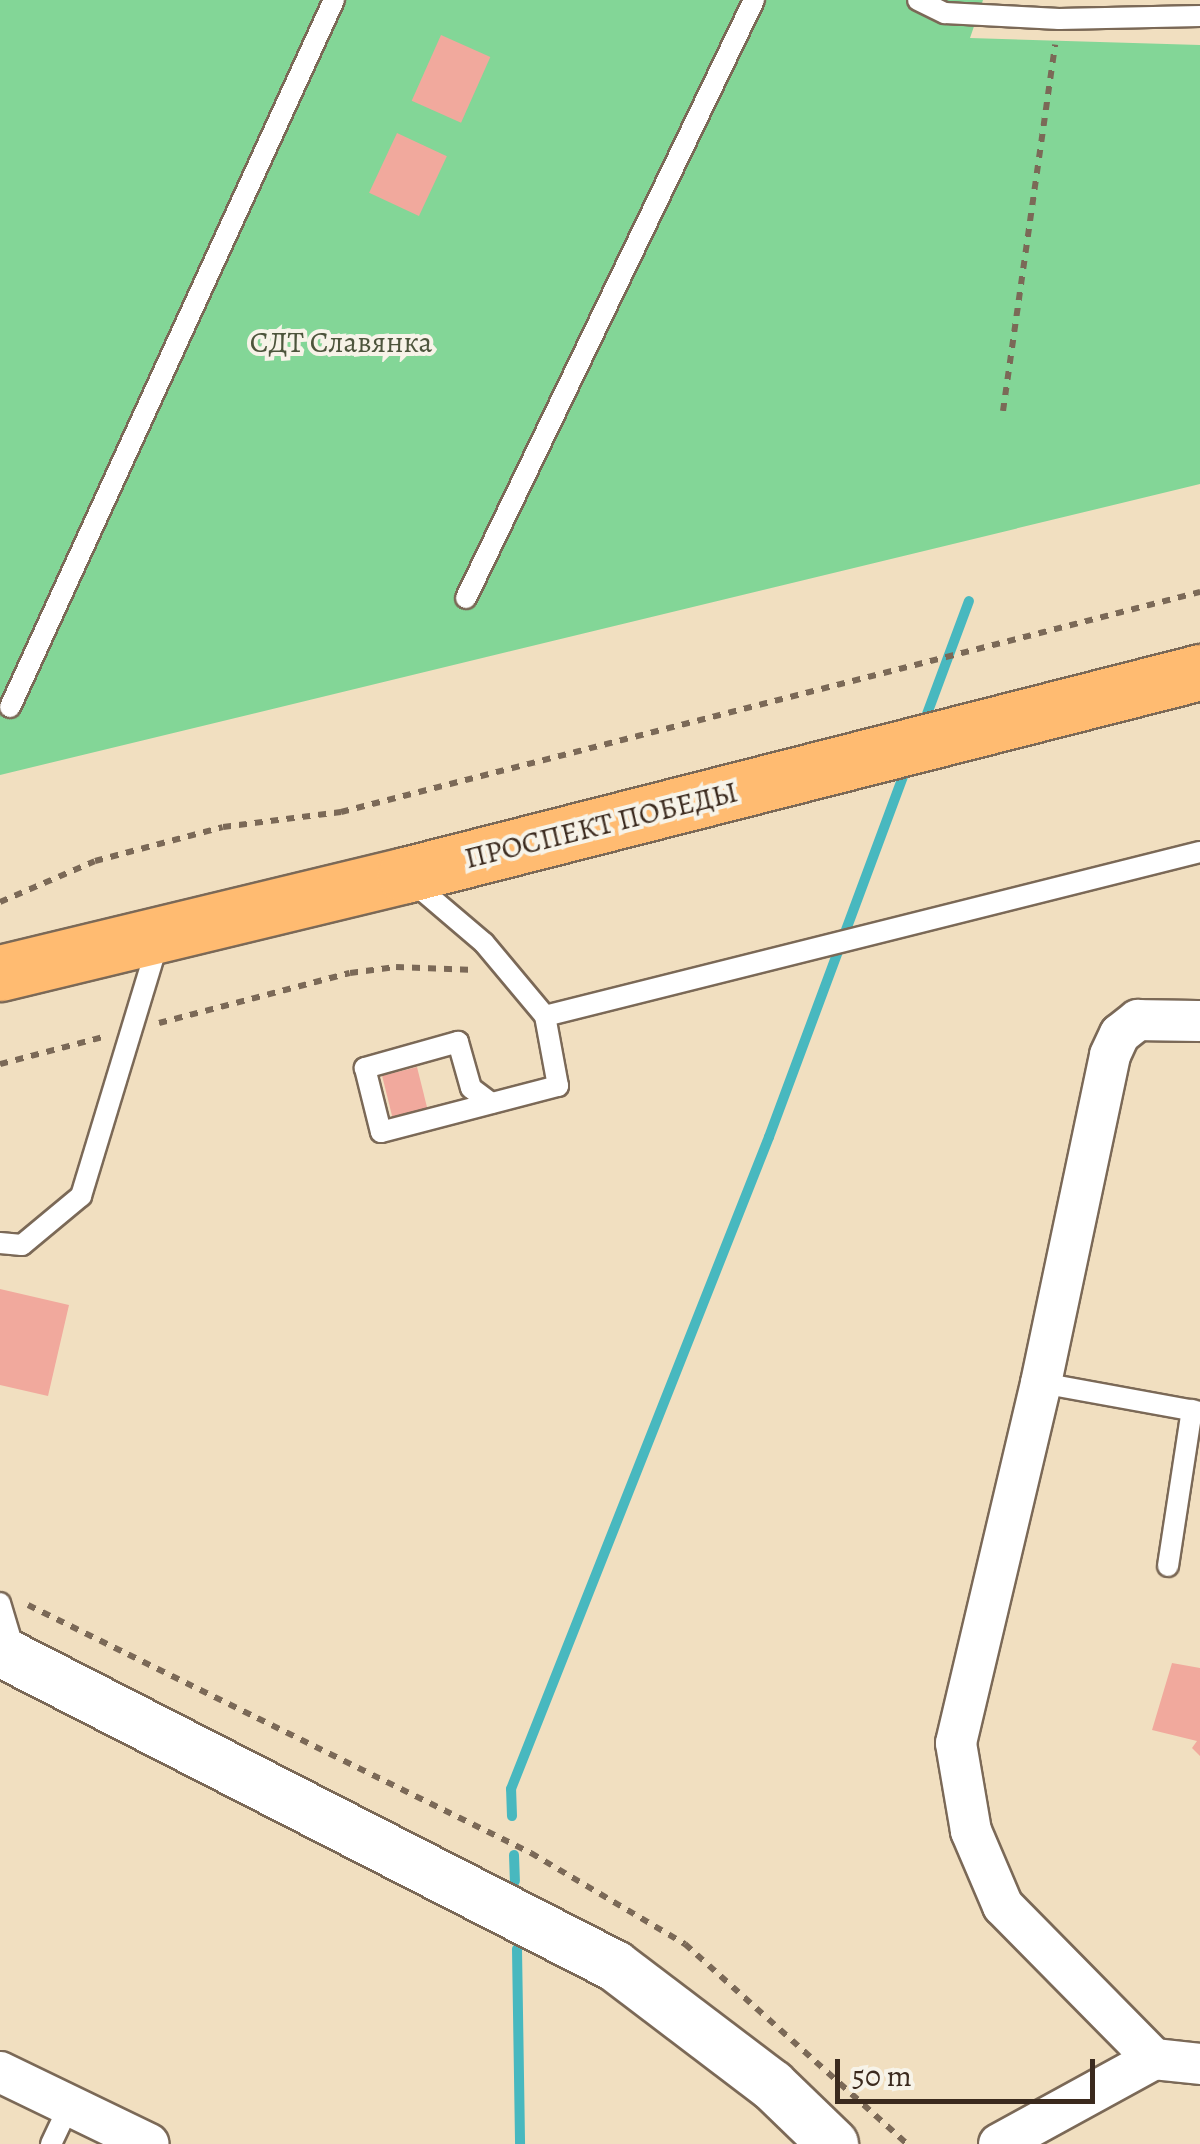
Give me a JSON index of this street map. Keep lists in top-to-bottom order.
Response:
{
  "streets": {
    "main road": ["ПРОСПЕКТ ПОБЕДЫ"]
  },
  "parks": ["СДТ Славянка"],
  "scale_bar": "50 m"
}
